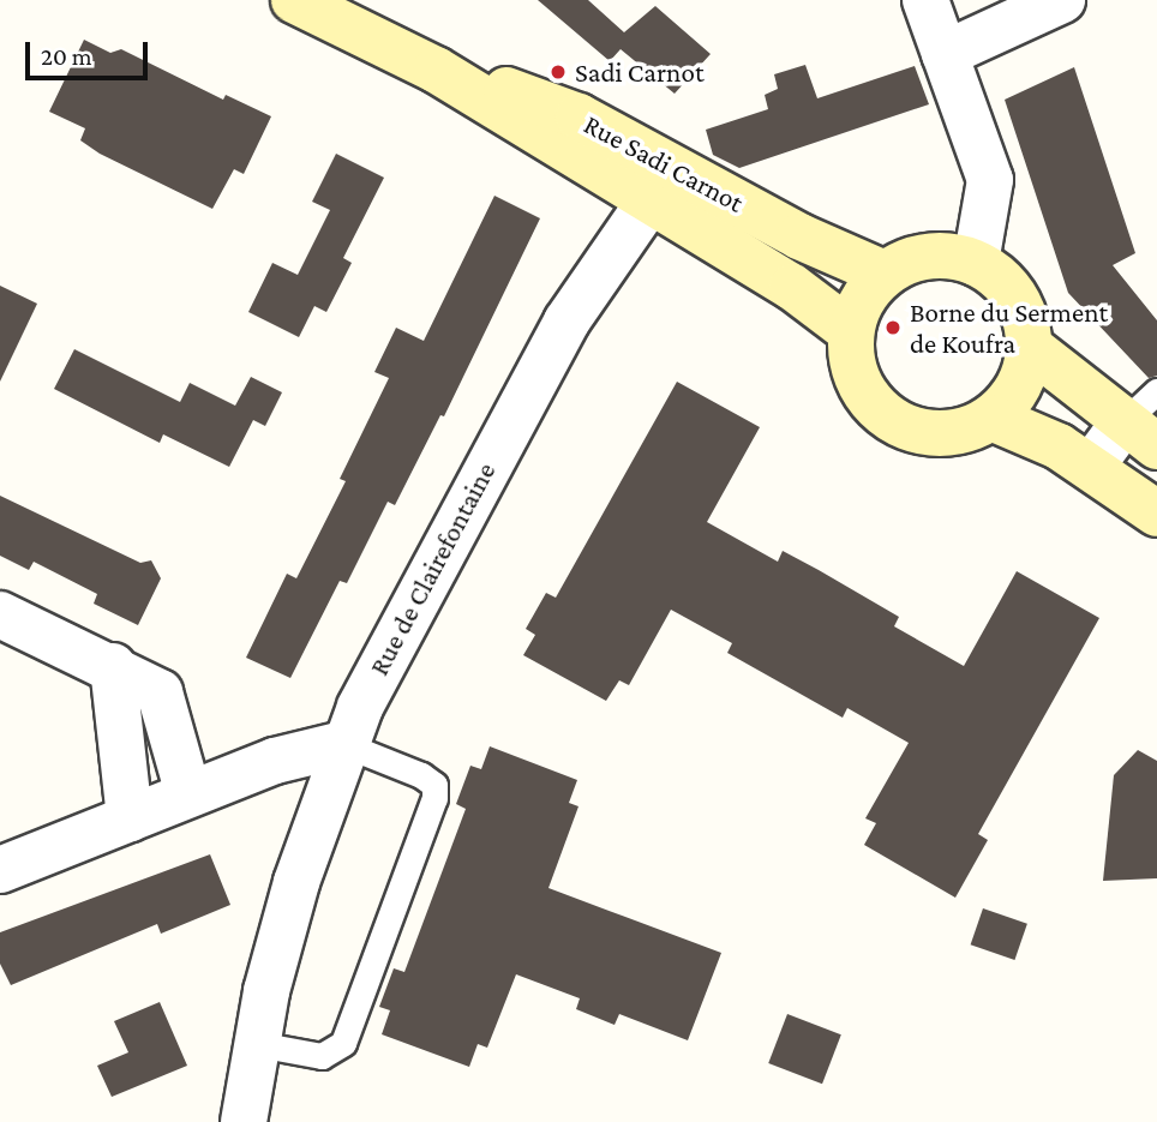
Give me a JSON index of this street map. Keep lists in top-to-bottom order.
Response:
{
  "streets": {
    "main road": ["Rue Sadi Carnot"],
    "street": ["Rue de Clairefontaine"]
  },
  "crossings": [
    ["Rue Sadi Carnot", "Rue de Clairefontaine"]
  ],
  "places": ["Sadi Carnot", "Borne du Serment de Koufra"],
  "scale_bar": "20 m"
}
